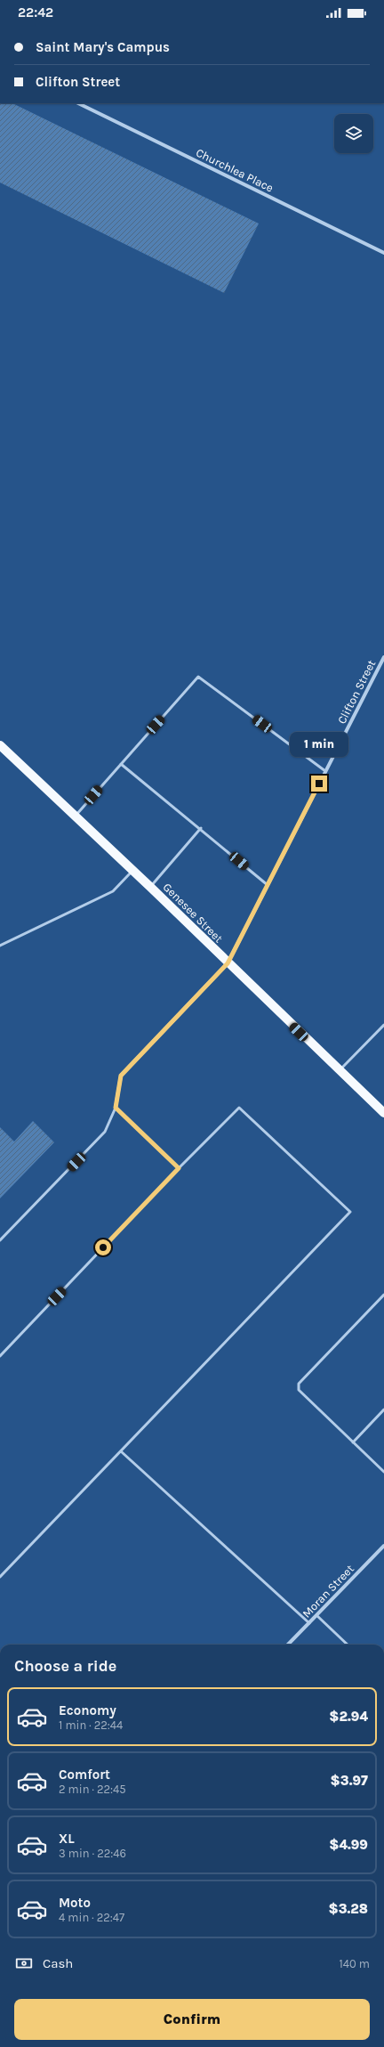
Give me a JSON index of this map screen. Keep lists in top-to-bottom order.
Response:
{
  "streets": {
    "main road": ["Genesee Street"],
    "street": ["Churchlea Place", "Clifton Street", "Moran Street"]
  },
  "crossings": [
    ["Clifton Street", "Genesee Street"]
  ],
  "page": {
    "status": "22:42",
    "banner": ["Saint Mary's Campus", "Clifton Street"],
    "bubble": "1 min",
    "heading": "Choose a ride",
    "list": [
      {
        "name": "Economy",
        "note": "1 min · 22:44",
        "value": "$2.94"
      },
      {
        "name": "Comfort",
        "note": "2 min · 22:45",
        "value": "$3.97"
      },
      {
        "name": "XL",
        "note": "3 min · 22:46",
        "value": "$4.99"
      },
      {
        "name": "Moto",
        "note": "4 min · 22:47",
        "value": "$3.28"
      }
    ],
    "pay": ["Cash", "140 m"],
    "buttons": "Confirm"
  }
}
